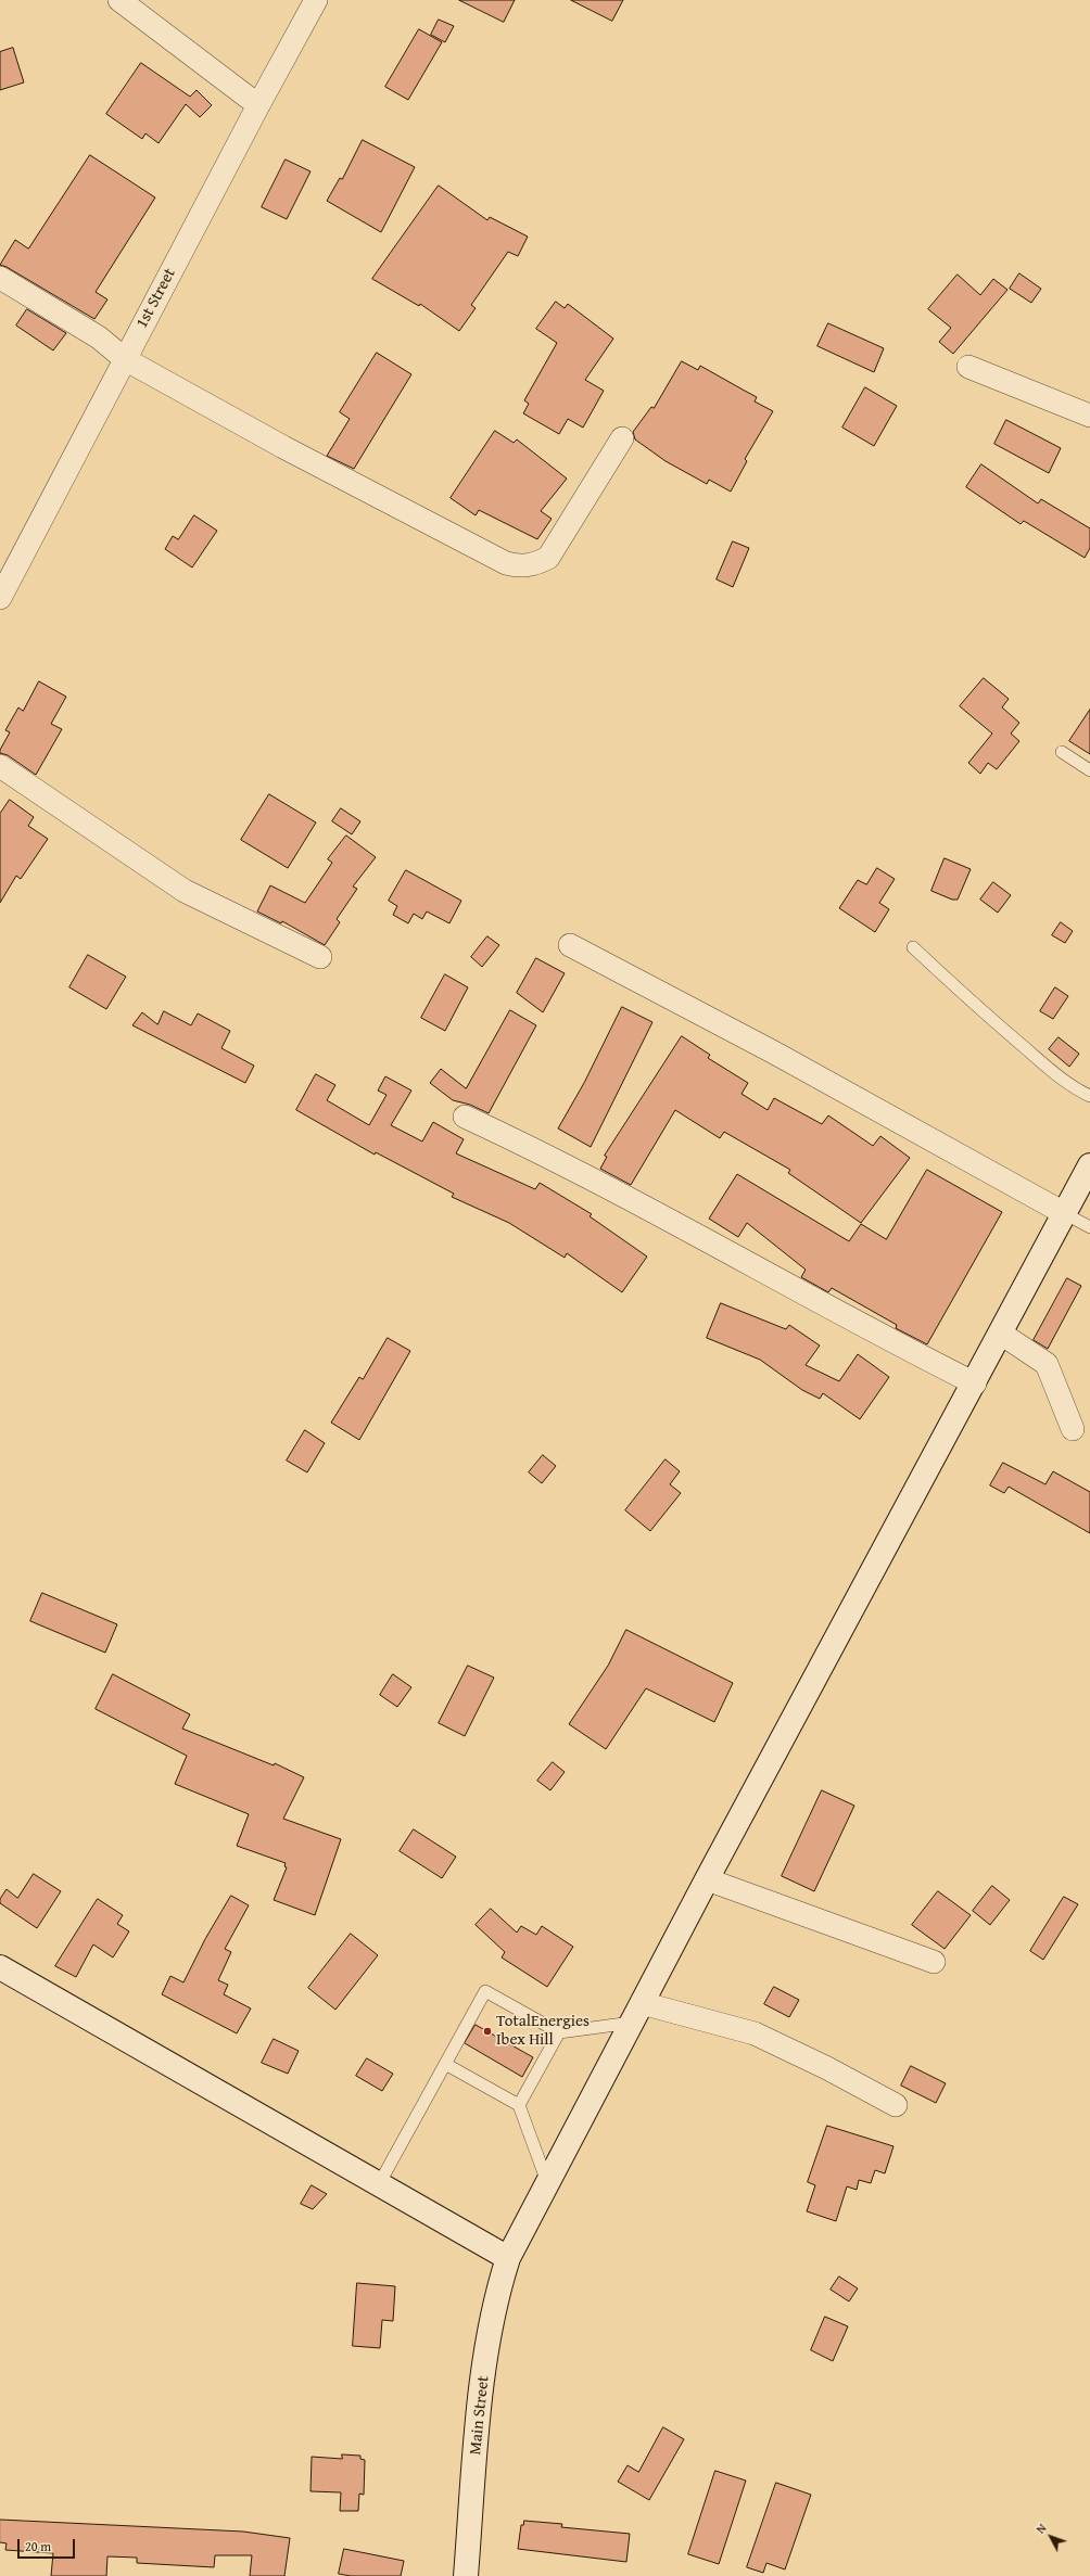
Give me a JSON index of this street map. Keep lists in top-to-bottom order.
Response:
{
  "streets": {
    "main road": ["Main Street"],
    "street": ["1st Street"]
  },
  "places": ["TotalEnergies Ibex Hill"],
  "scale_bar": "20 m",
  "north": "top left"
}
